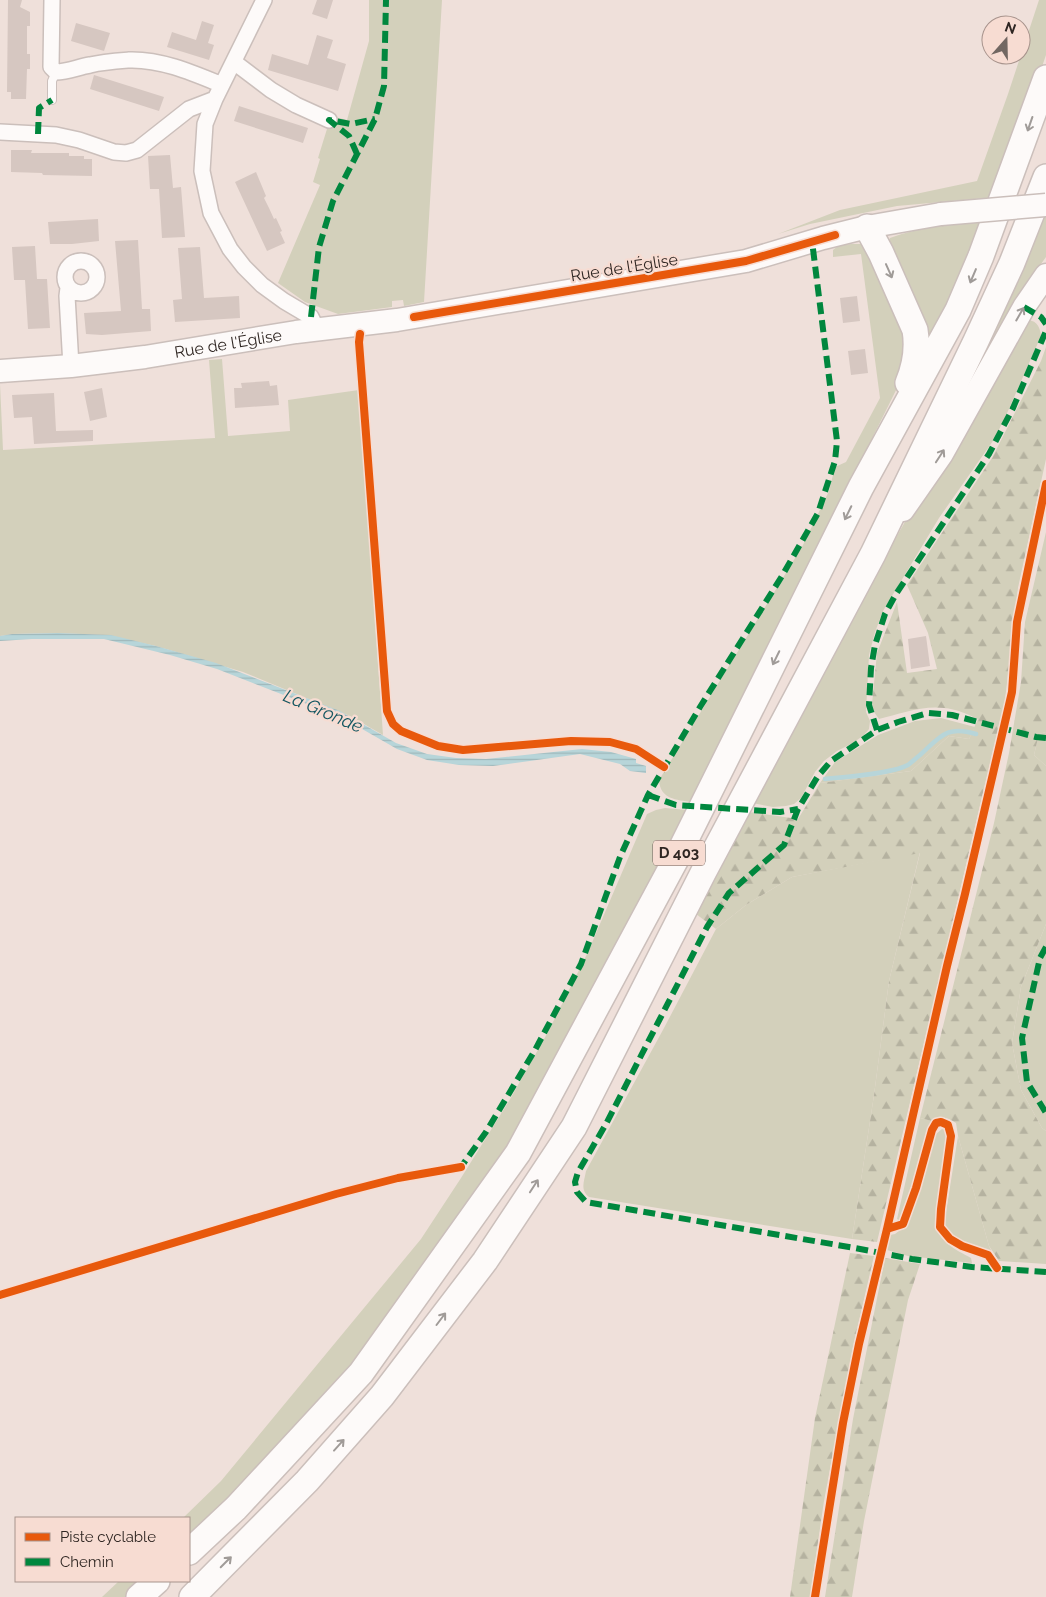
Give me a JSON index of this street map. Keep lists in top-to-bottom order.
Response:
{
  "streets": {
    "main road": ["D 403"],
    "street": ["Rue de l'Église"]
  },
  "water": ["La Gronde"],
  "legend": ["Piste cyclable", "Chemin"],
  "north": "top"
}
